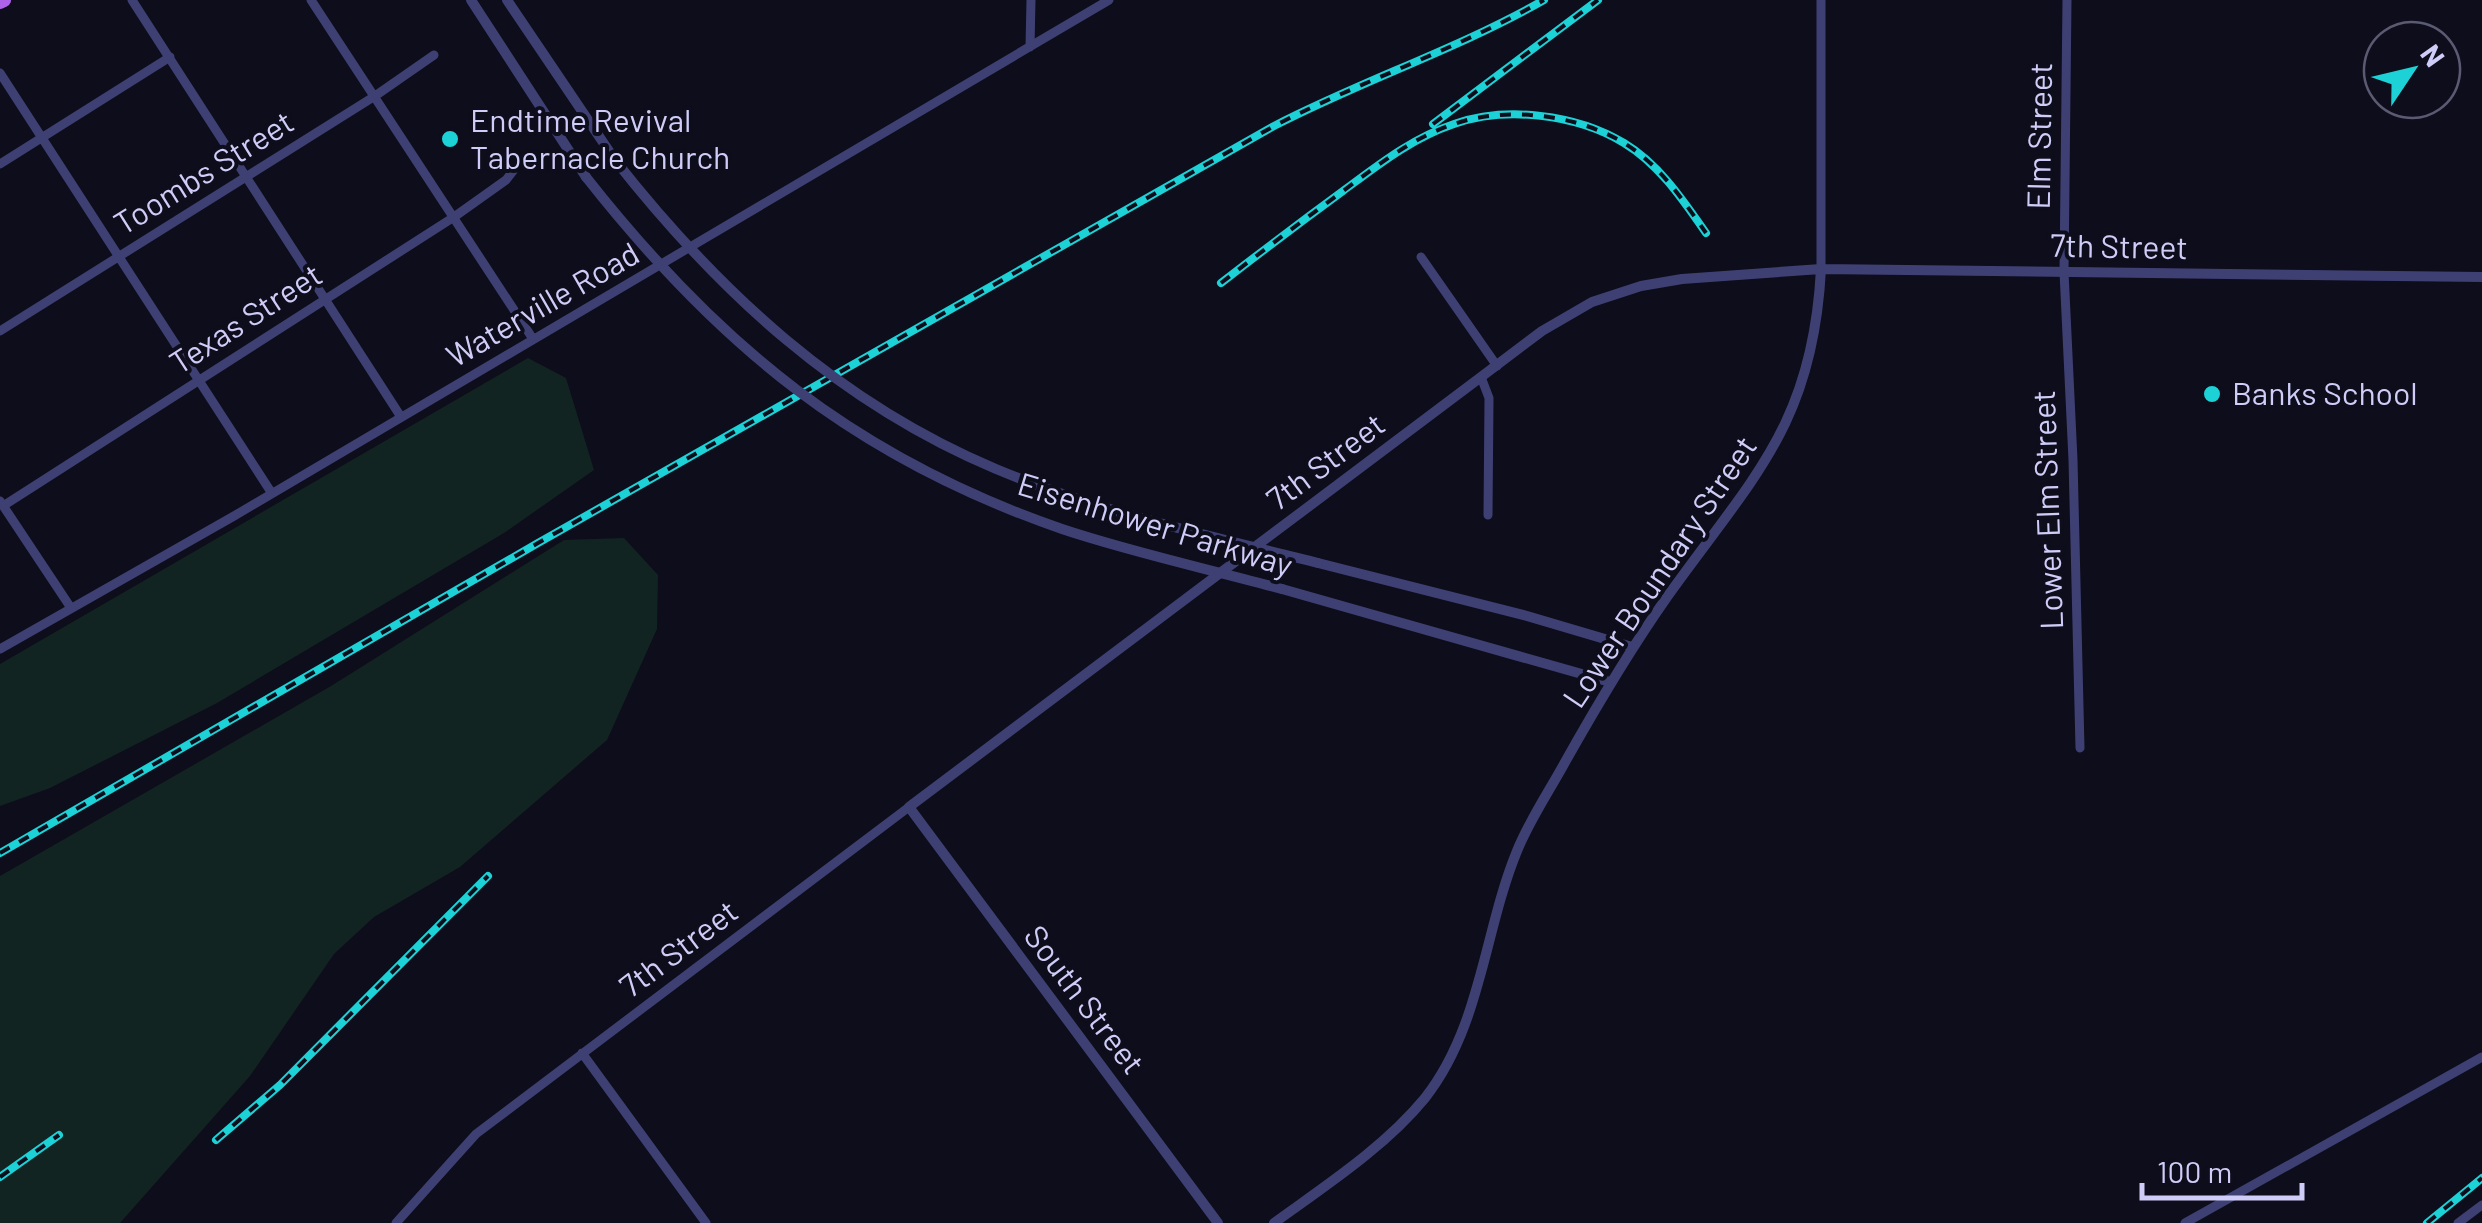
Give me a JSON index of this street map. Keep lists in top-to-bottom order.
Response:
{
  "streets": {
    "street": [
      "Elm Street",
      "Toombs Street",
      "7th Street",
      "Waterville Road",
      "Texas Street",
      "Lower Elm Street",
      "Eisenhower Parkway",
      "Lower Boundary Street",
      "South Street"
    ]
  },
  "crossings": [
    ["Elm Street", "7th Street"],
    ["Elm Street", "Lower Elm Street"],
    ["7th Street", "Lower Elm Street"],
    ["7th Street", "Lower Boundary Street"],
    ["7th Street", "South Street"],
    ["Eisenhower Parkway", "Lower Boundary Street"]
  ],
  "places": ["Endtime Revival Tabernacle Church", "Banks School"],
  "scale_bar": "100 m",
  "north": "top right"
}
